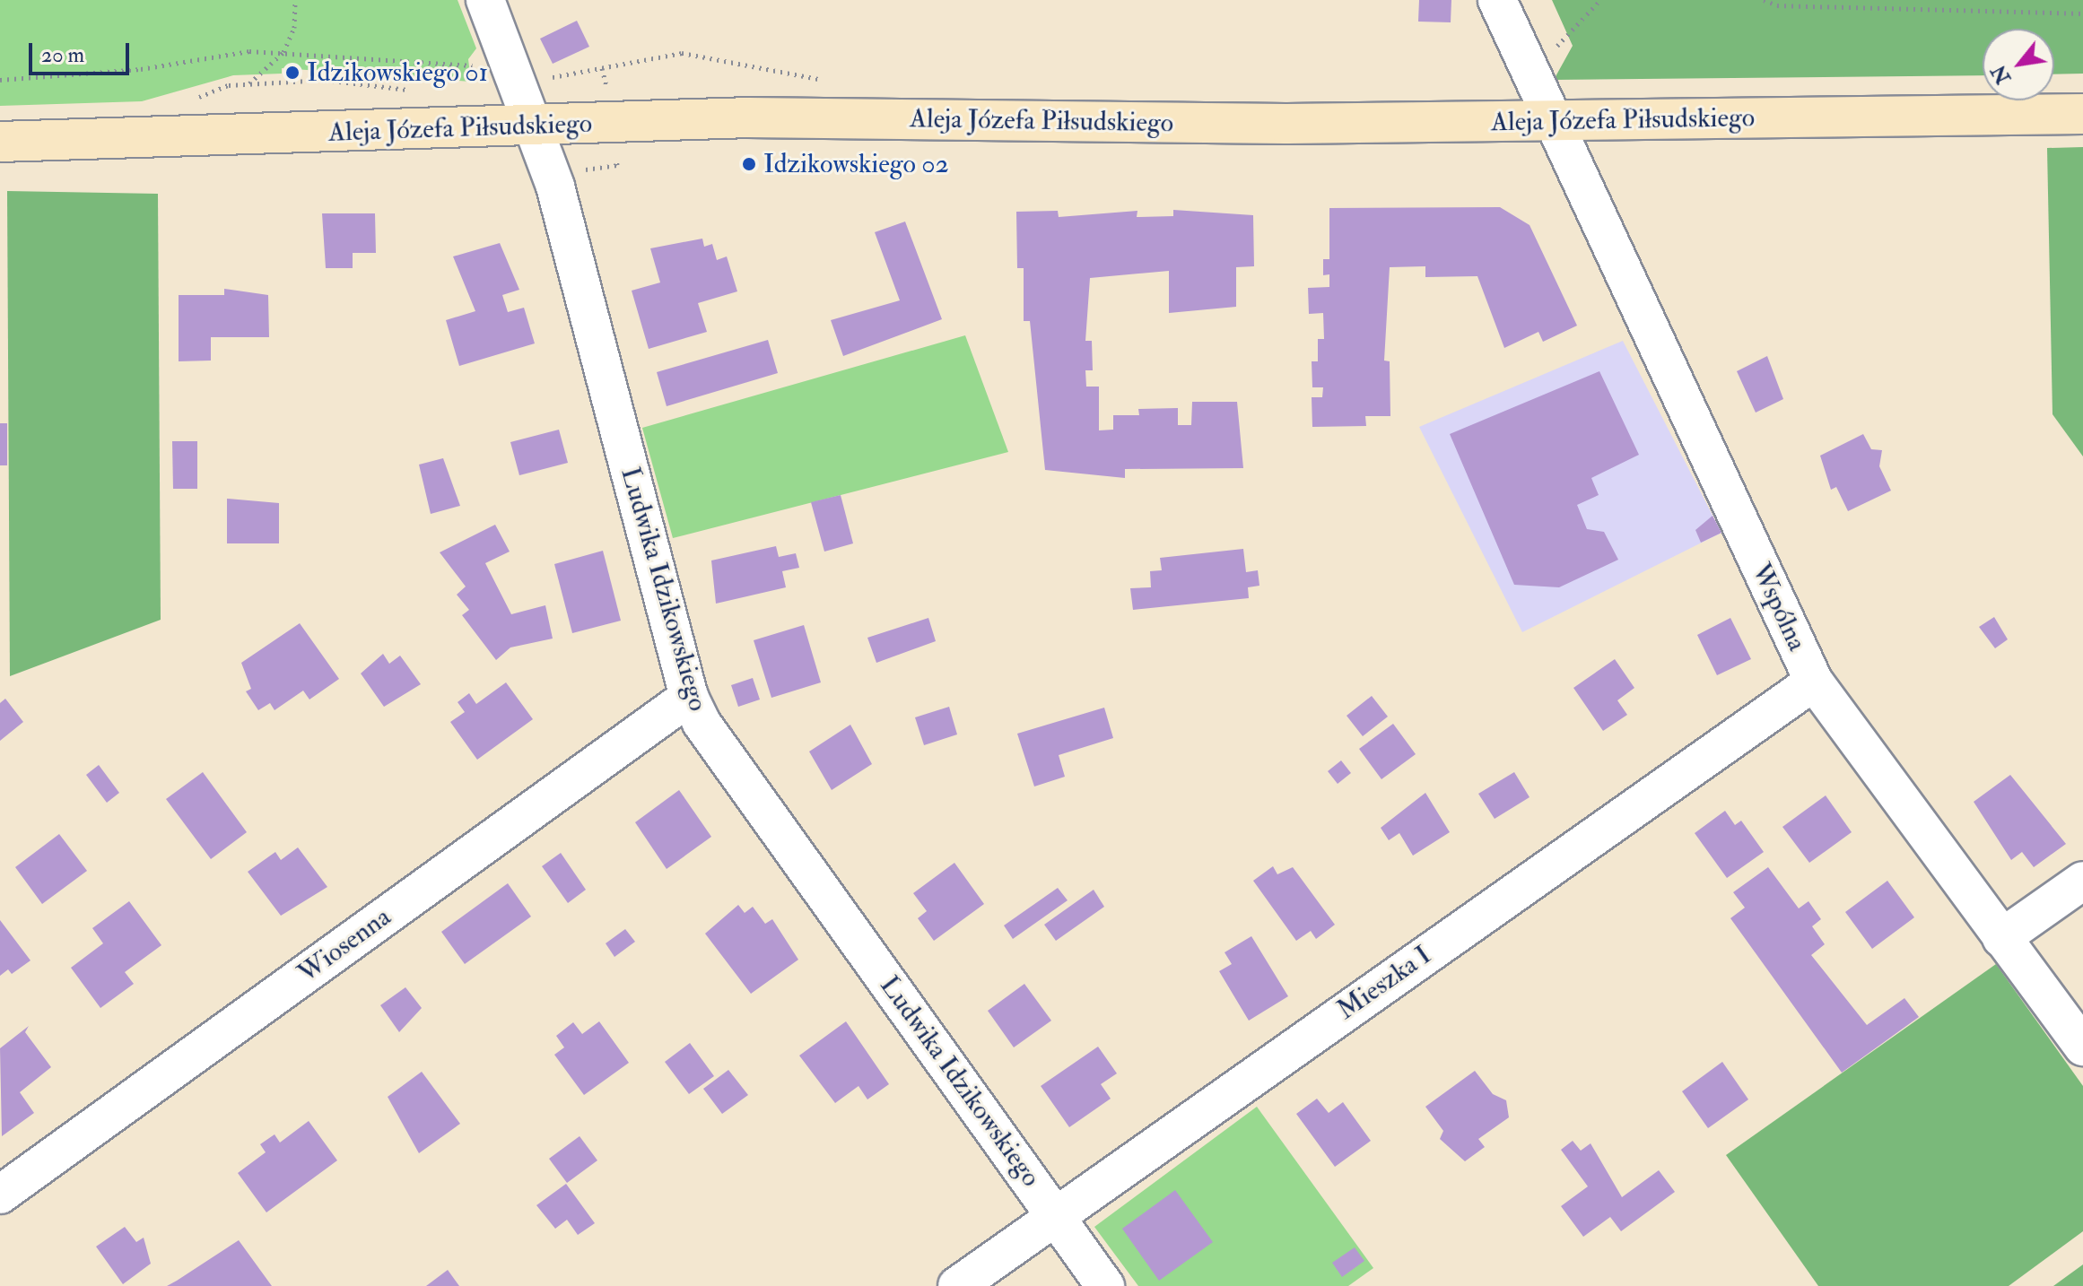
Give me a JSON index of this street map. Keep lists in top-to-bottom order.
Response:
{
  "streets": {
    "main road": ["Aleja Józefa Piłsudskiego"],
    "street": [
      "Ludwika Idzikowskiego",
      "Wspólna",
      "Wiosenna",
      "Mieszka I"
    ]
  },
  "crossings": [
    ["Aleja Józefa Piłsudskiego", "Ludwika Idzikowskiego"],
    ["Aleja Józefa Piłsudskiego", "Wspólna"],
    ["Ludwika Idzikowskiego", "Wiosenna"],
    ["Ludwika Idzikowskiego", "Mieszka I"],
    ["Wspólna", "Mieszka I"]
  ],
  "places": ["Idzikowskiego 01", "Idzikowskiego 02"],
  "scale_bar": "20 m",
  "north": "bottom left"
}
